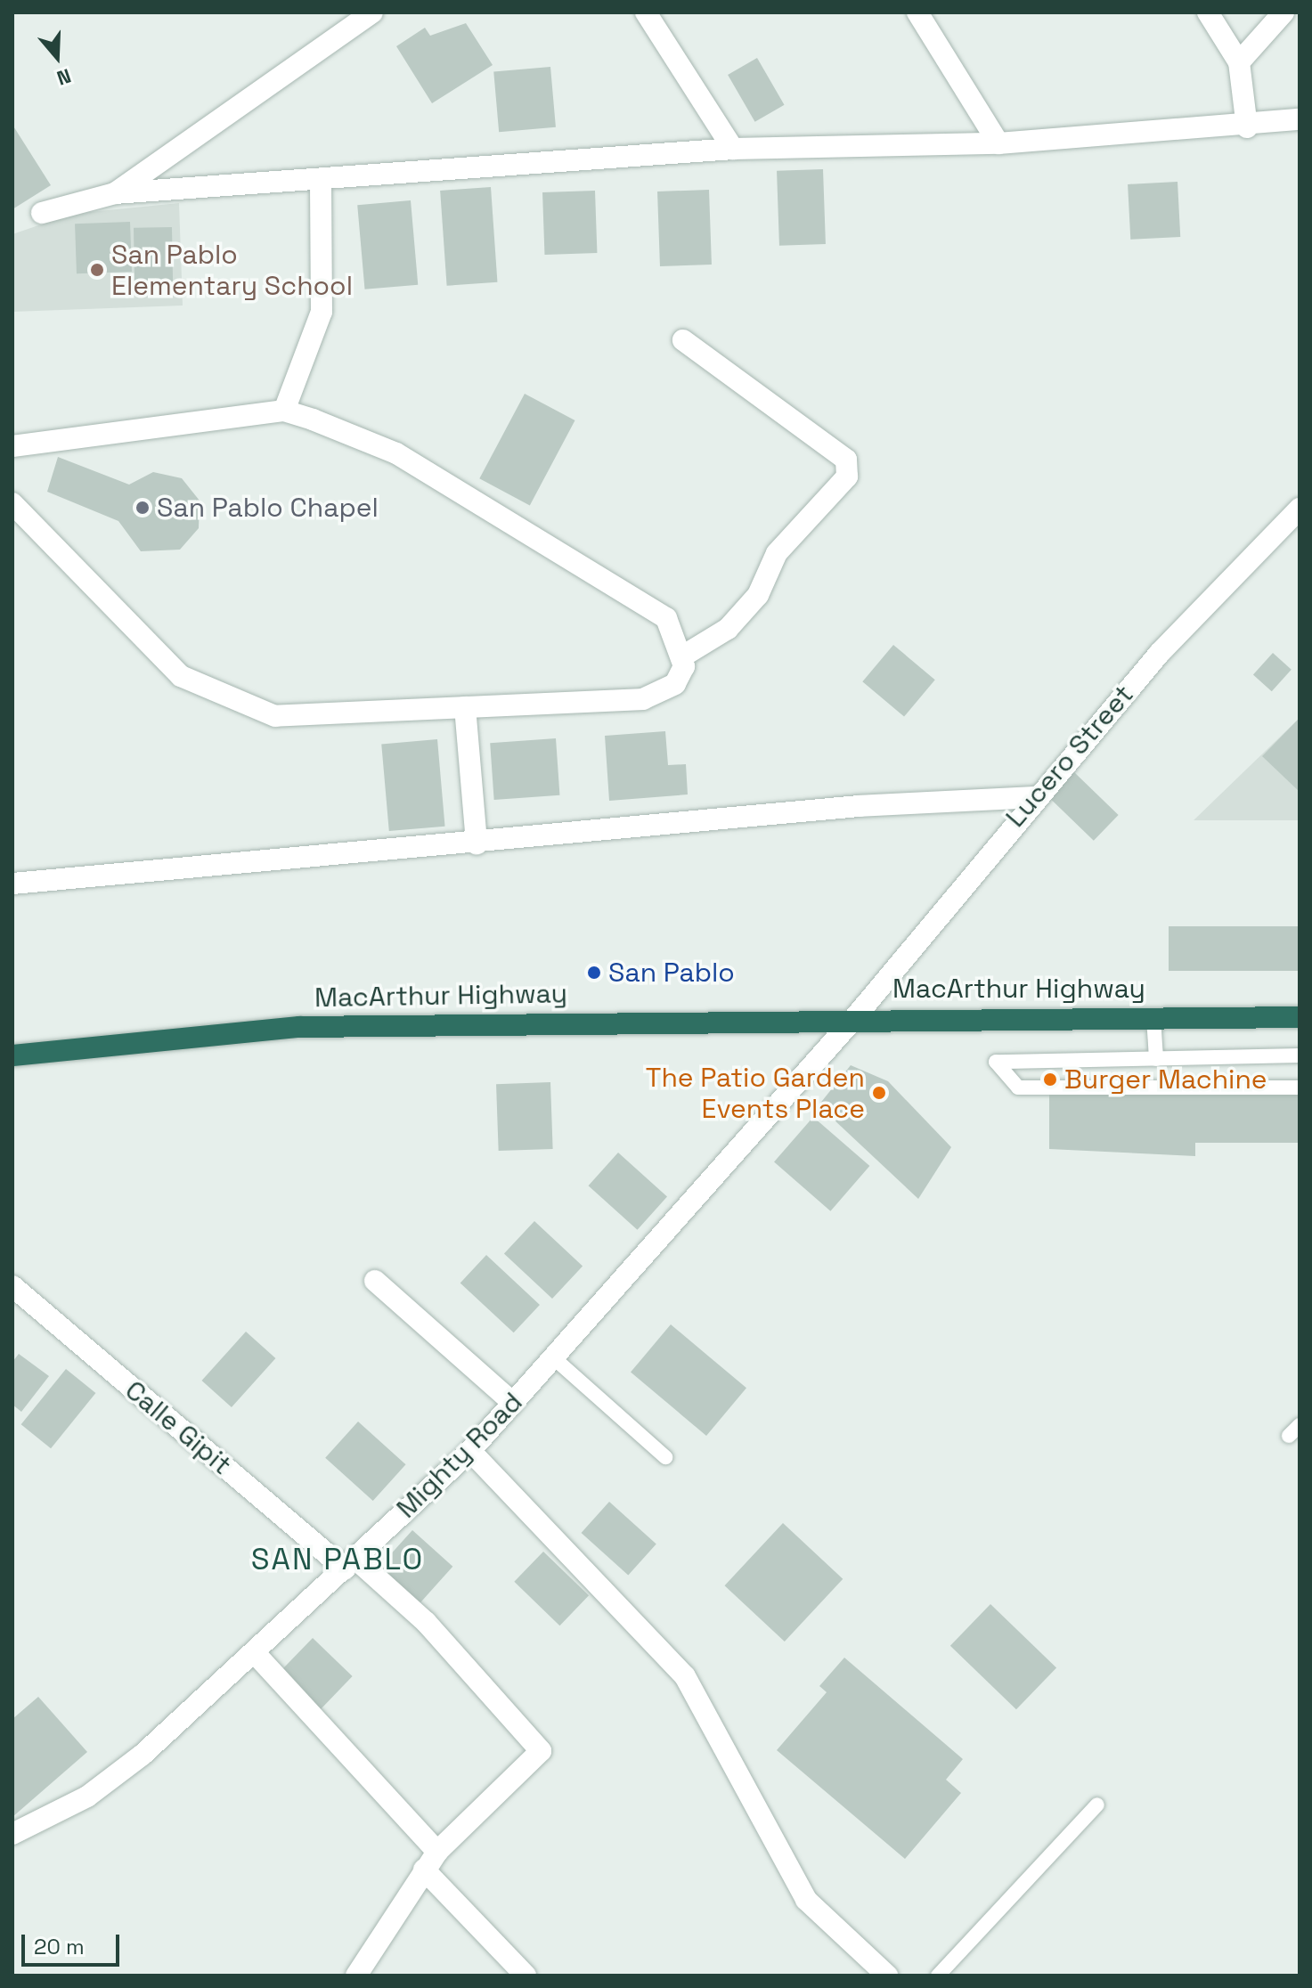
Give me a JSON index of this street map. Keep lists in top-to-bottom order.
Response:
{
  "streets": {
    "highway": ["MacArthur Highway"],
    "street": ["Lucero Street", "Calle Gipit", "Mighty Road"]
  },
  "crossings": [
    ["Lucero Street", "MacArthur Highway"],
    ["Lucero Street", "Mighty Road"],
    ["MacArthur Highway", "Mighty Road"],
    ["Calle Gipit", "Mighty Road"]
  ],
  "districts": ["SAN PABLO"],
  "places": [
    "San Pablo Elementary School",
    "San Pablo Chapel",
    "San Pablo",
    "Burger Machine",
    "The Patio Garden Events Place"
  ],
  "scale_bar": "20 m",
  "north": "bottom"
}
